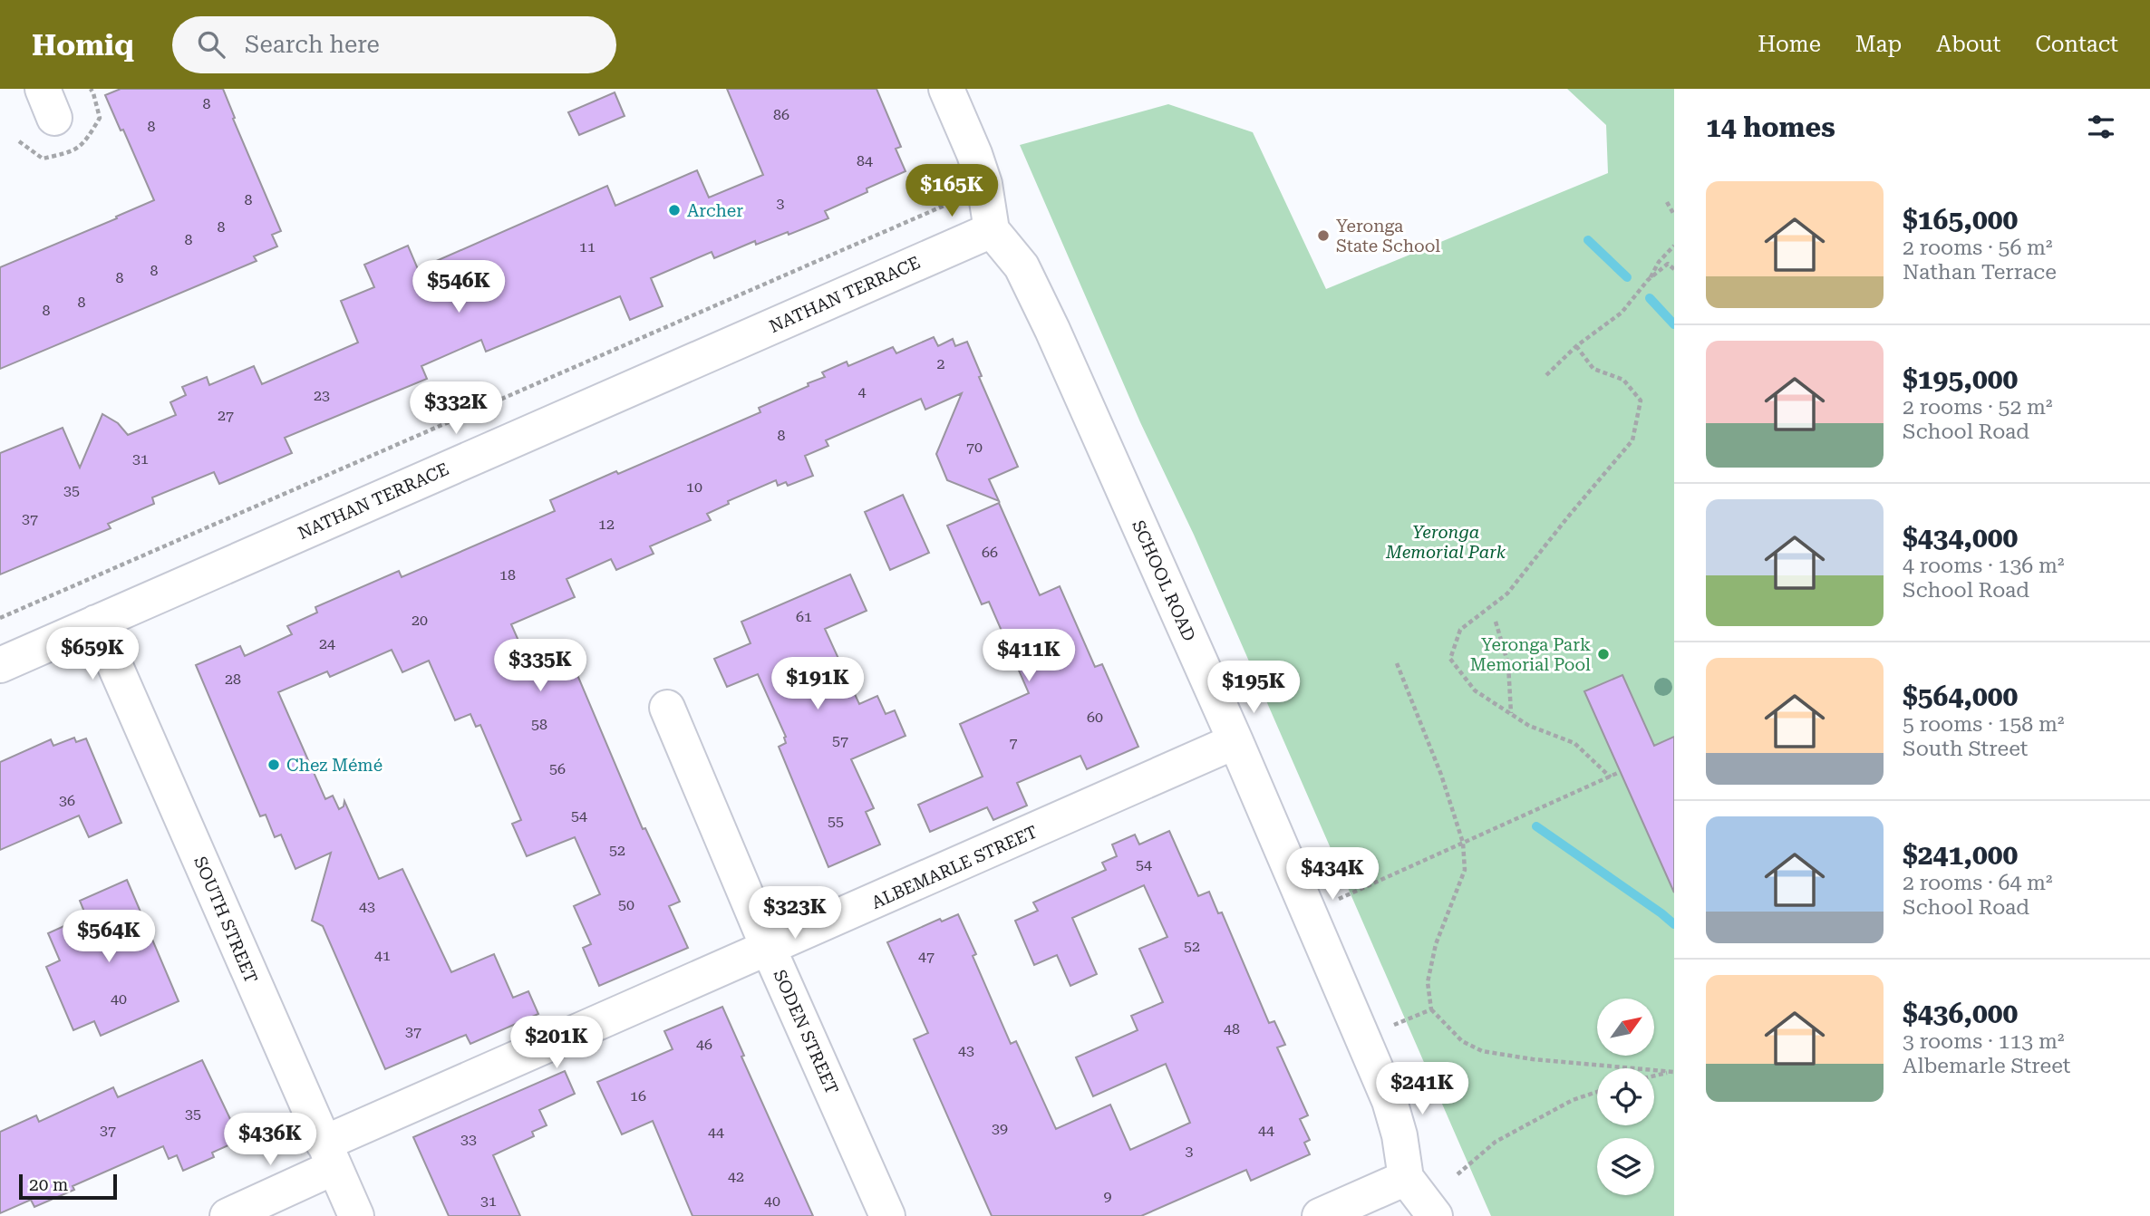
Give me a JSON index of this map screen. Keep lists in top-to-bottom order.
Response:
{
  "streets": {
    "street": [
      "NATHAN TERRACE",
      "SCHOOL ROAD",
      "ALBEMARLE STREET",
      "SOUTH STREET",
      "SODEN STREET"
    ]
  },
  "crossings": [
    ["NATHAN TERRACE", "SCHOOL ROAD"],
    ["NATHAN TERRACE", "SOUTH STREET"],
    ["SCHOOL ROAD", "ALBEMARLE STREET"],
    ["ALBEMARLE STREET", "SOUTH STREET"],
    ["ALBEMARLE STREET", "SODEN STREET"]
  ],
  "parks": ["Yeronga Memorial Park"],
  "places": [
    "Archer",
    "Yeronga State School",
    "Yeronga Park Memorial Pool",
    "Chez Mémé"
  ],
  "house_numbers": [
    "8",
    "86",
    "8",
    "84",
    "8",
    "3",
    "8",
    "8",
    "11",
    "8",
    "8",
    "8",
    "8",
    "2",
    "4",
    "23",
    "27",
    "8",
    "70",
    "31",
    "10",
    "35",
    "37",
    "12",
    "66",
    "18",
    "61",
    "20",
    "24",
    "28",
    "60",
    "58",
    "57",
    "7",
    "56",
    "36",
    "54",
    "55",
    "52",
    "54",
    "50",
    "43",
    "52",
    "41",
    "47",
    "40",
    "48",
    "37",
    "46",
    "43",
    "16",
    "35",
    "39",
    "37",
    "44",
    "44",
    "33",
    "3",
    "42",
    "9",
    "31",
    "40"
  ],
  "scale_bar": "20 m",
  "north": "top right",
  "page": {
    "header": "Homiq",
    "search": "Search here",
    "nav": [
      "Home",
      "Map",
      "About",
      "Contact"
    ],
    "heading": "14 homes",
    "price": [
      "$165K",
      "$546K",
      "$332K",
      "$659K",
      "$411K",
      "$335K",
      "$191K",
      "$195K",
      "$434K",
      "$323K",
      "$564K",
      "$201K",
      "$241K",
      "$436K"
    ],
    "list": [
      {
        "name": "$165,000",
        "note": "2 rooms · 56 m² · Nathan Terrace"
      },
      {
        "name": "$195,000",
        "note": "2 rooms · 52 m² · School Road"
      },
      {
        "name": "$434,000",
        "note": "4 rooms · 136 m² · School Road"
      },
      {
        "name": "$564,000",
        "note": "5 rooms · 158 m² · South Street"
      },
      {
        "name": "$241,000",
        "note": "2 rooms · 64 m² · School Road"
      },
      {
        "name": "$436,000",
        "note": "3 rooms · 113 m² · Albemarle Street"
      }
    ],
    "scale": "20 m"
  }
}
